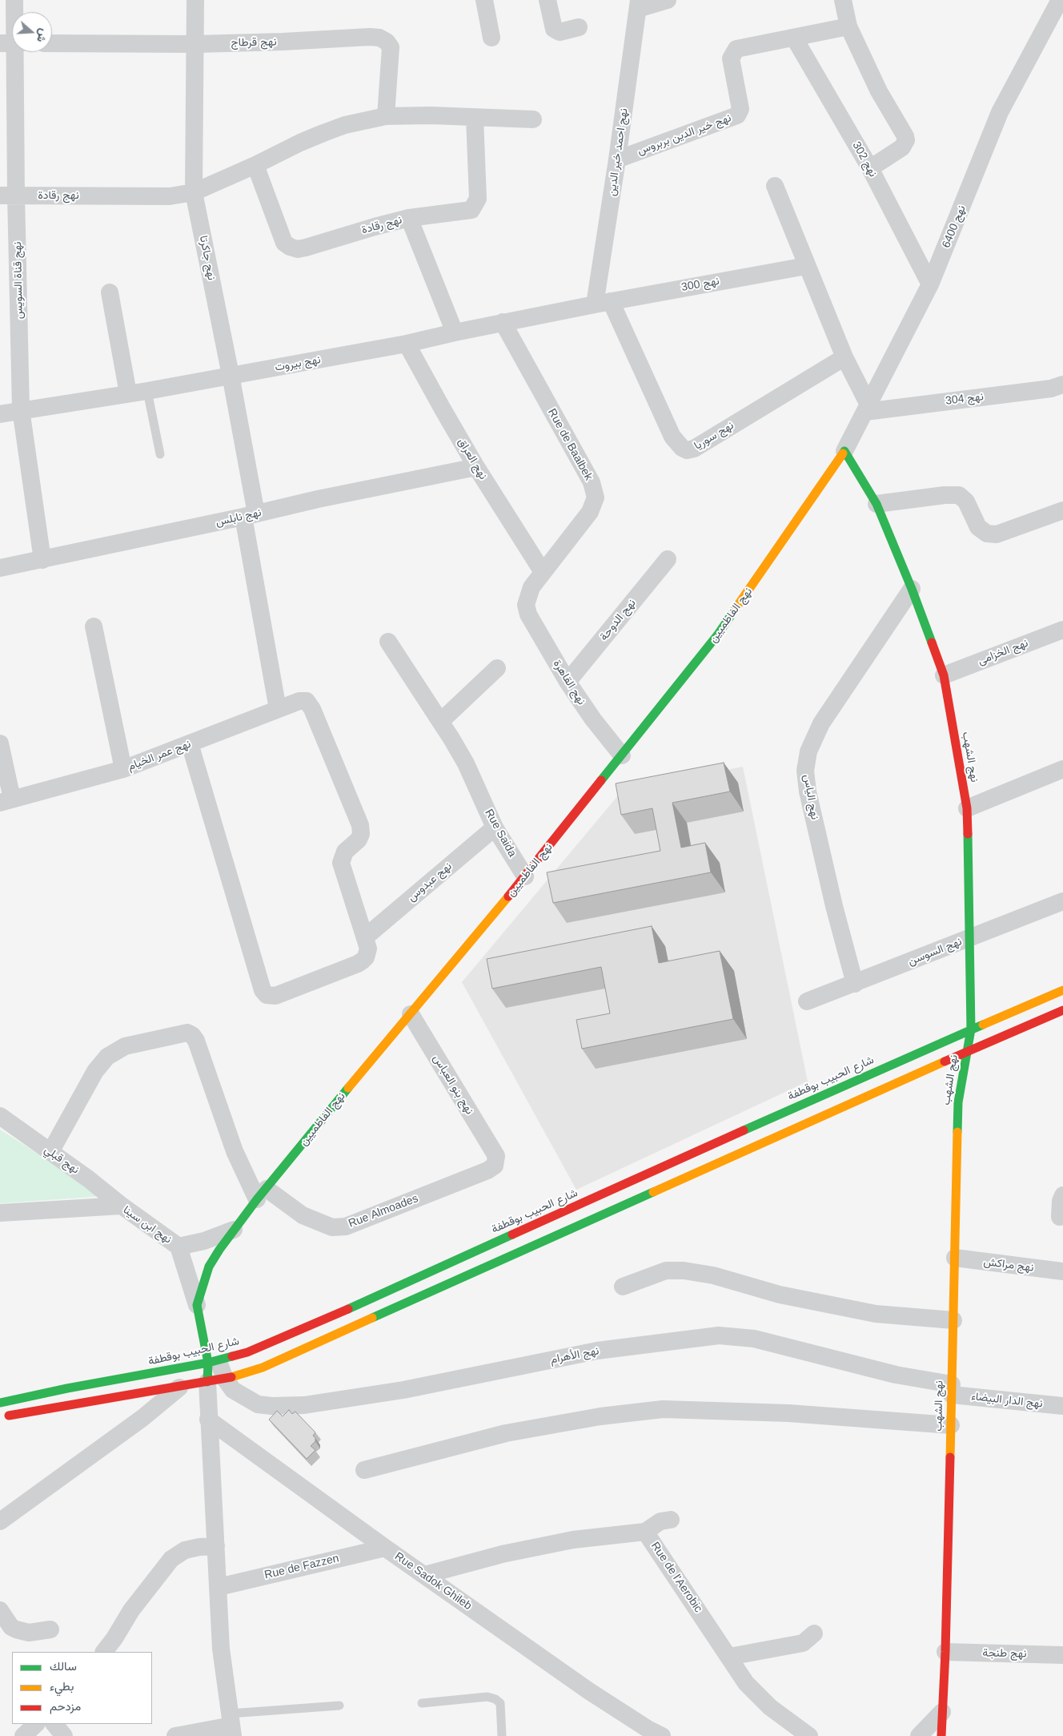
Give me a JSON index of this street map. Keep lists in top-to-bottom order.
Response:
{
  "streets": {
    "street": [
      "نهج قرطاج",
      "نهج خير الدين بربروس",
      "نهج احمد خير الدين",
      "نهج 302",
      "نهج رقادة",
      "نهج 6400",
      "نهج جاكرتا",
      "نهج قناة السويس",
      "نهج 300",
      "نهج بيروت",
      "نهج 304",
      "نهج سوريا",
      "Rue de Baalbek",
      "نهج العراق",
      "نهج نابلس",
      "نهج الفاطميين",
      "نهج الدوحة",
      "نهج الخزامى",
      "نهج القاهرة",
      "نهج عمر الخيام",
      "نهج الشهب",
      "نهج الياس",
      "Rue Saida",
      "نهج عبدوس",
      "نهج السوسن",
      "شارع الحبيب بوقطفة",
      "نهج بنو العباس",
      "نهج قبلي",
      "Rue Almoades",
      "نهج ابن سينا",
      "نهج مراكش",
      "نهج الأهرام",
      "نهج الدار البيضاء",
      "Rue de Fazzen",
      "Rue de l'Aerobic",
      "Rue Sadok Ghileb",
      "نهج طنجة"
    ]
  },
  "crossings": [
    ["نهج قرطاج", "نهج رقادة"],
    ["نهج قرطاج", "نهج جاكرتا"],
    ["نهج خير الدين بربروس", "نهج احمد خير الدين"],
    ["نهج خير الدين بربروس", "نهج 302"],
    ["نهج احمد خير الدين", "نهج 300"],
    ["نهج احمد خير الدين", "نهج بيروت"],
    ["نهج احمد خير الدين", "نهج سوريا"],
    ["نهج 302", "نهج 6400"],
    ["نهج رقادة", "نهج جاكرتا"],
    ["نهج رقادة", "نهج قناة السويس"],
    ["نهج 6400", "نهج 304"],
    ["نهج 6400", "نهج الفاطميين"],
    ["نهج 6400", "نهج الشهب"],
    ["نهج جاكرتا", "نهج بيروت"],
    ["نهج جاكرتا", "نهج نابلس"],
    ["نهج جاكرتا", "نهج عمر الخيام"],
    ["نهج قناة السويس", "نهج بيروت"],
    ["نهج قناة السويس", "نهج نابلس"],
    ["نهج 300", "نهج بيروت"],
    ["نهج 300", "نهج سوريا"],
    ["نهج بيروت", "نهج سوريا"],
    ["نهج بيروت", "Rue de Baalbek"],
    ["نهج بيروت", "نهج العراق"],
    ["Rue de Baalbek", "نهج العراق"],
    ["Rue de Baalbek", "نهج القاهرة"],
    ["نهج العراق", "نهج نابلس"],
    ["نهج الفاطميين", "نهج القاهرة"],
    ["نهج الفاطميين", "نهج الشهب"],
    ["نهج الفاطميين", "Rue Saida"],
    ["نهج الفاطميين", "نهج بنو العباس"],
    ["نهج الفاطميين", "Rue Almoades"],
    ["نهج الفاطميين", "نهج ابن سينا"],
    ["نهج الدوحة", "نهج القاهرة"],
    ["نهج الخزامى", "نهج الشهب"],
    ["نهج عمر الخيام", "نهج عبدوس"],
    ["نهج الشهب", "نهج الياس"],
    ["نهج الشهب", "نهج السوسن"],
    ["نهج الشهب", "شارع الحبيب بوقطفة"],
    ["نهج الشهب", "نهج مراكش"],
    ["نهج الشهب", "نهج الأهرام"],
    ["نهج الشهب", "نهج الدار البيضاء"],
    ["نهج الشهب", "نهج طنجة"],
    ["نهج الياس", "نهج السوسن"],
    ["Rue Saida", "نهج عبدوس"],
    ["شارع الحبيب بوقطفة", "نهج ابن سينا"],
    ["شارع الحبيب بوقطفة", "نهج الأهرام"],
    ["نهج بنو العباس", "Rue Almoades"],
    ["نهج قبلي", "نهج ابن سينا"],
    ["نهج ابن سينا", "نهج الأهرام"],
    ["نهج الأهرام", "نهج الدار البيضاء"],
    ["Rue de Fazzen", "Rue Sadok Ghileb"],
    ["Rue de l'Aerobic", "Rue Sadok Ghileb"]
  ],
  "legend": ["سالك", "بطيء", "مزدحم"],
  "north": "right"
}
